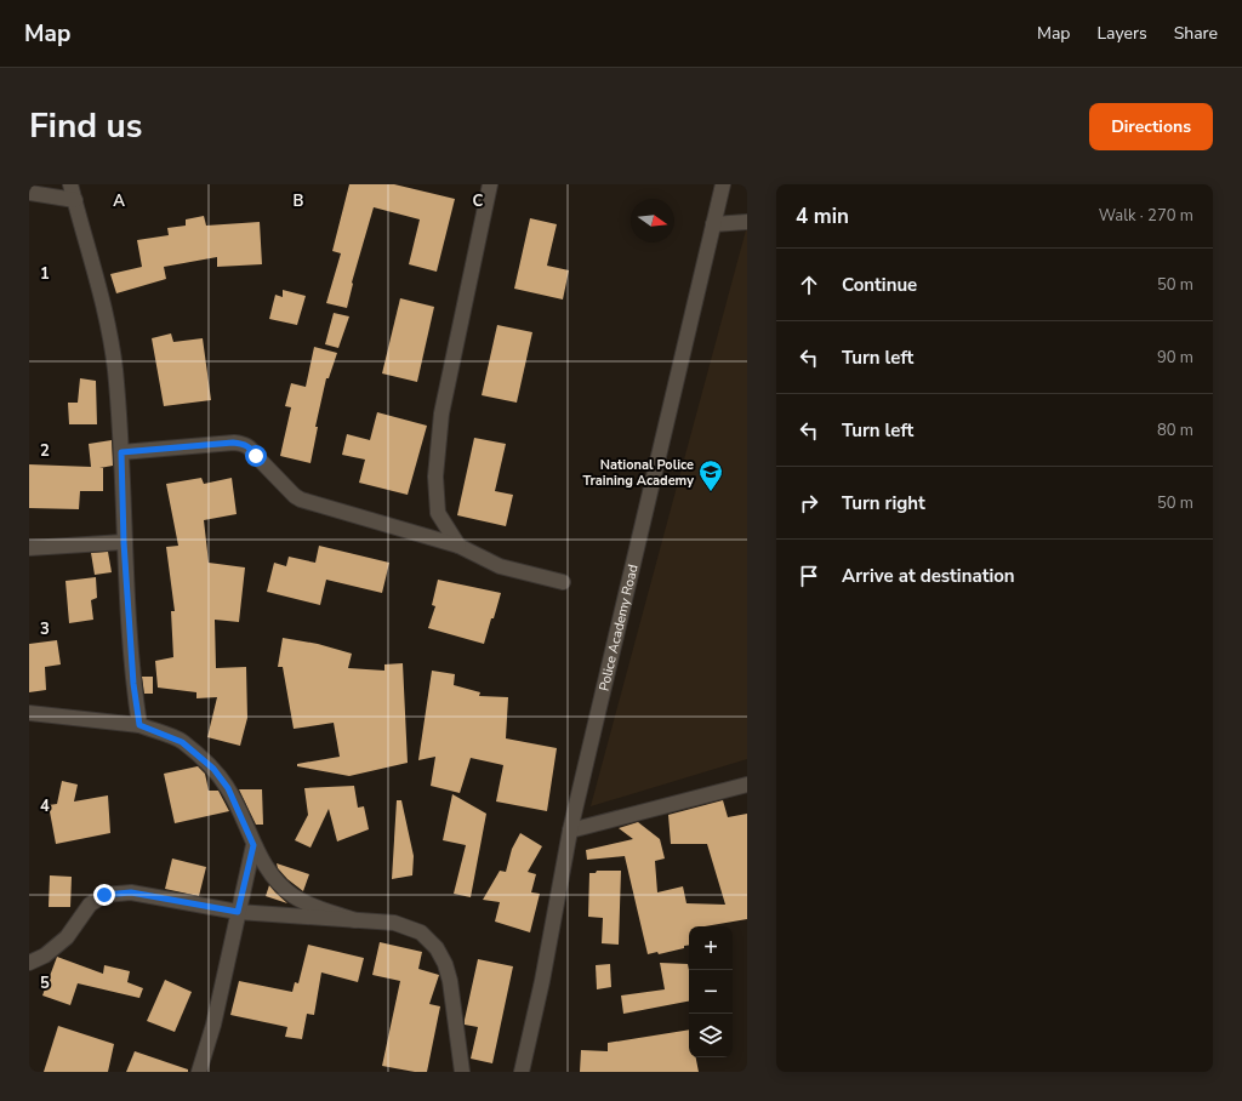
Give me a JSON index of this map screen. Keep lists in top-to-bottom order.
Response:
{
  "streets": {
    "street": ["Police Academy Road"]
  },
  "places": {
    "school or university": ["National Police Training Academy"]
  },
  "north": "right",
  "page": {
    "header": "Map",
    "nav": ["Map", "Layers", "Share"],
    "title": "Find us",
    "buttons": "Directions",
    "heading": ["4 min", "Walk · 270 m"],
    "list": [
      ["Continue", "50 m"],
      ["Turn left", "90 m"],
      ["Turn left", "80 m"],
      ["Turn right", "50 m"],
      "Arrive at destination"
    ],
    "map_buttons": ["+", "−"]
  },
  "grid": {
    "columns": ["A", "B", "C"],
    "rows": [
      "1",
      "2",
      "3",
      "4",
      "5"
    ]
  }
}
